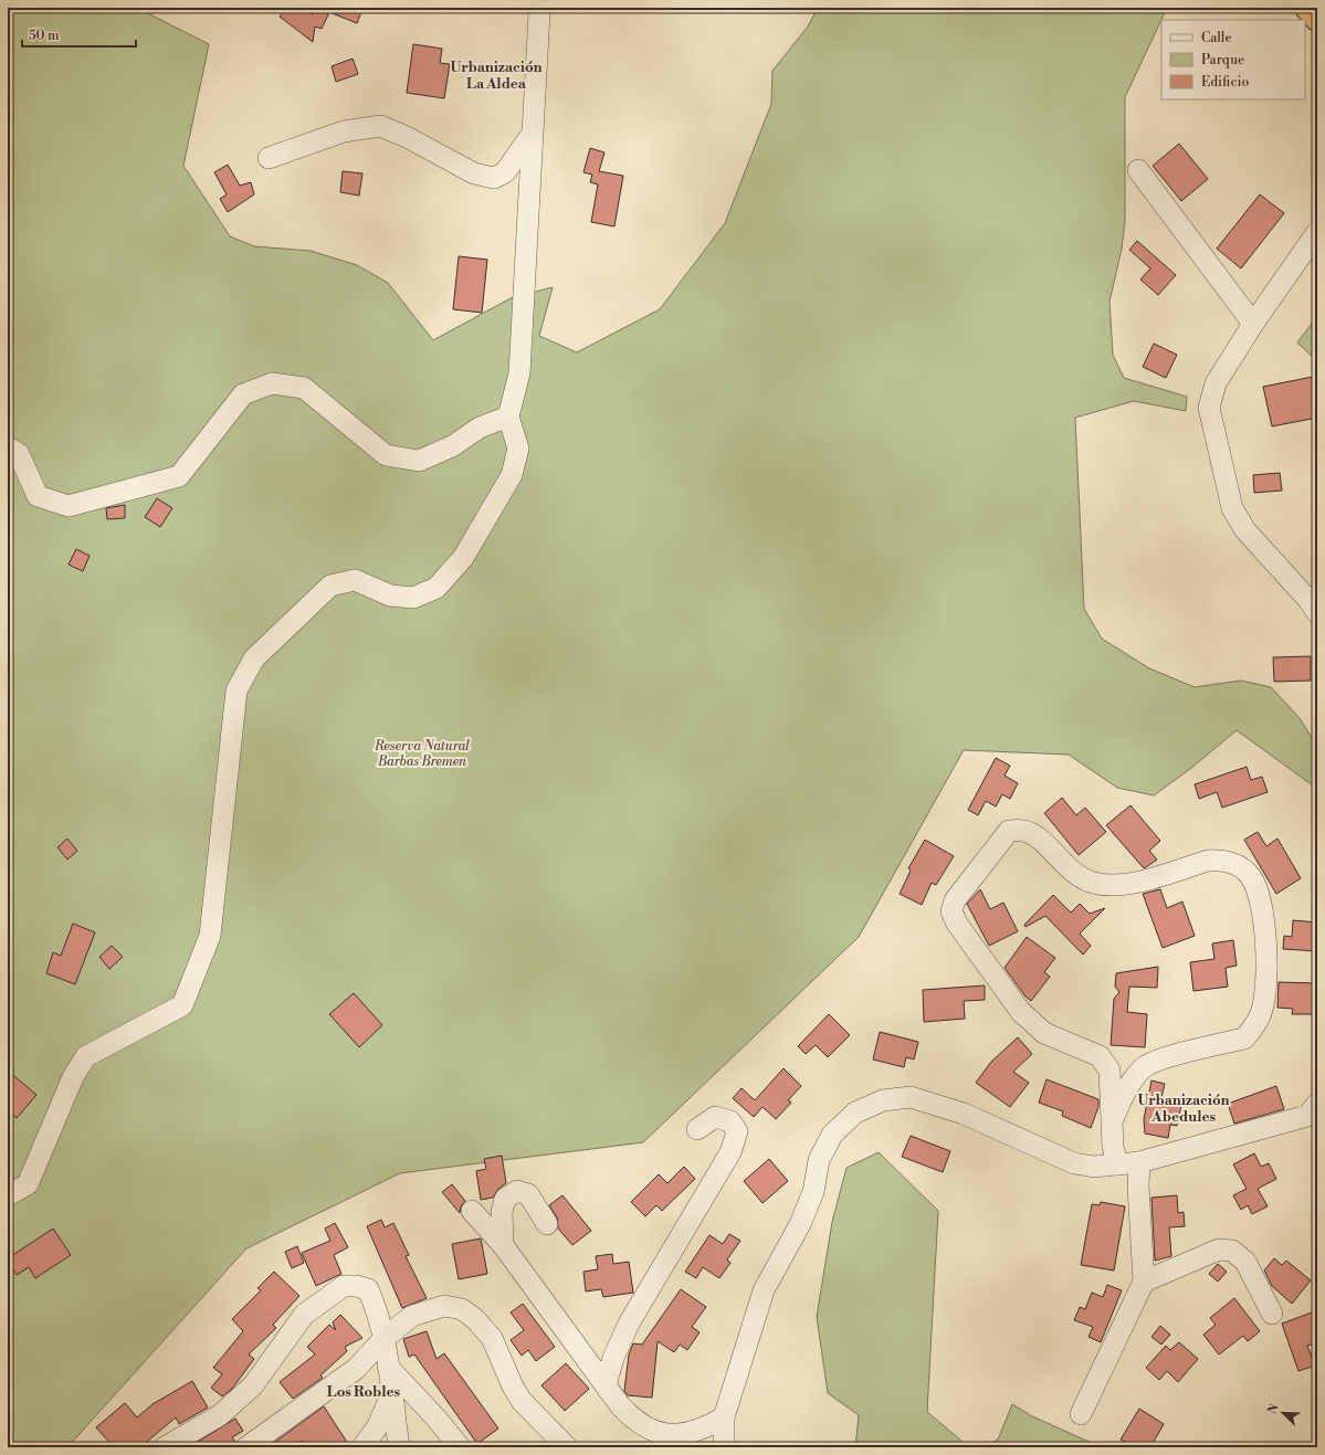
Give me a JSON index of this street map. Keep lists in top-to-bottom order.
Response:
{
  "districts": ["Urbanización La Aldea", "Urbanización Abedules", "Los Robles"],
  "parks": ["Reserva Natural Barbas Bremen"],
  "legend": ["Calle", "Parque", "Edificio"],
  "scale_bar": "50 m",
  "north": "top left"
}
